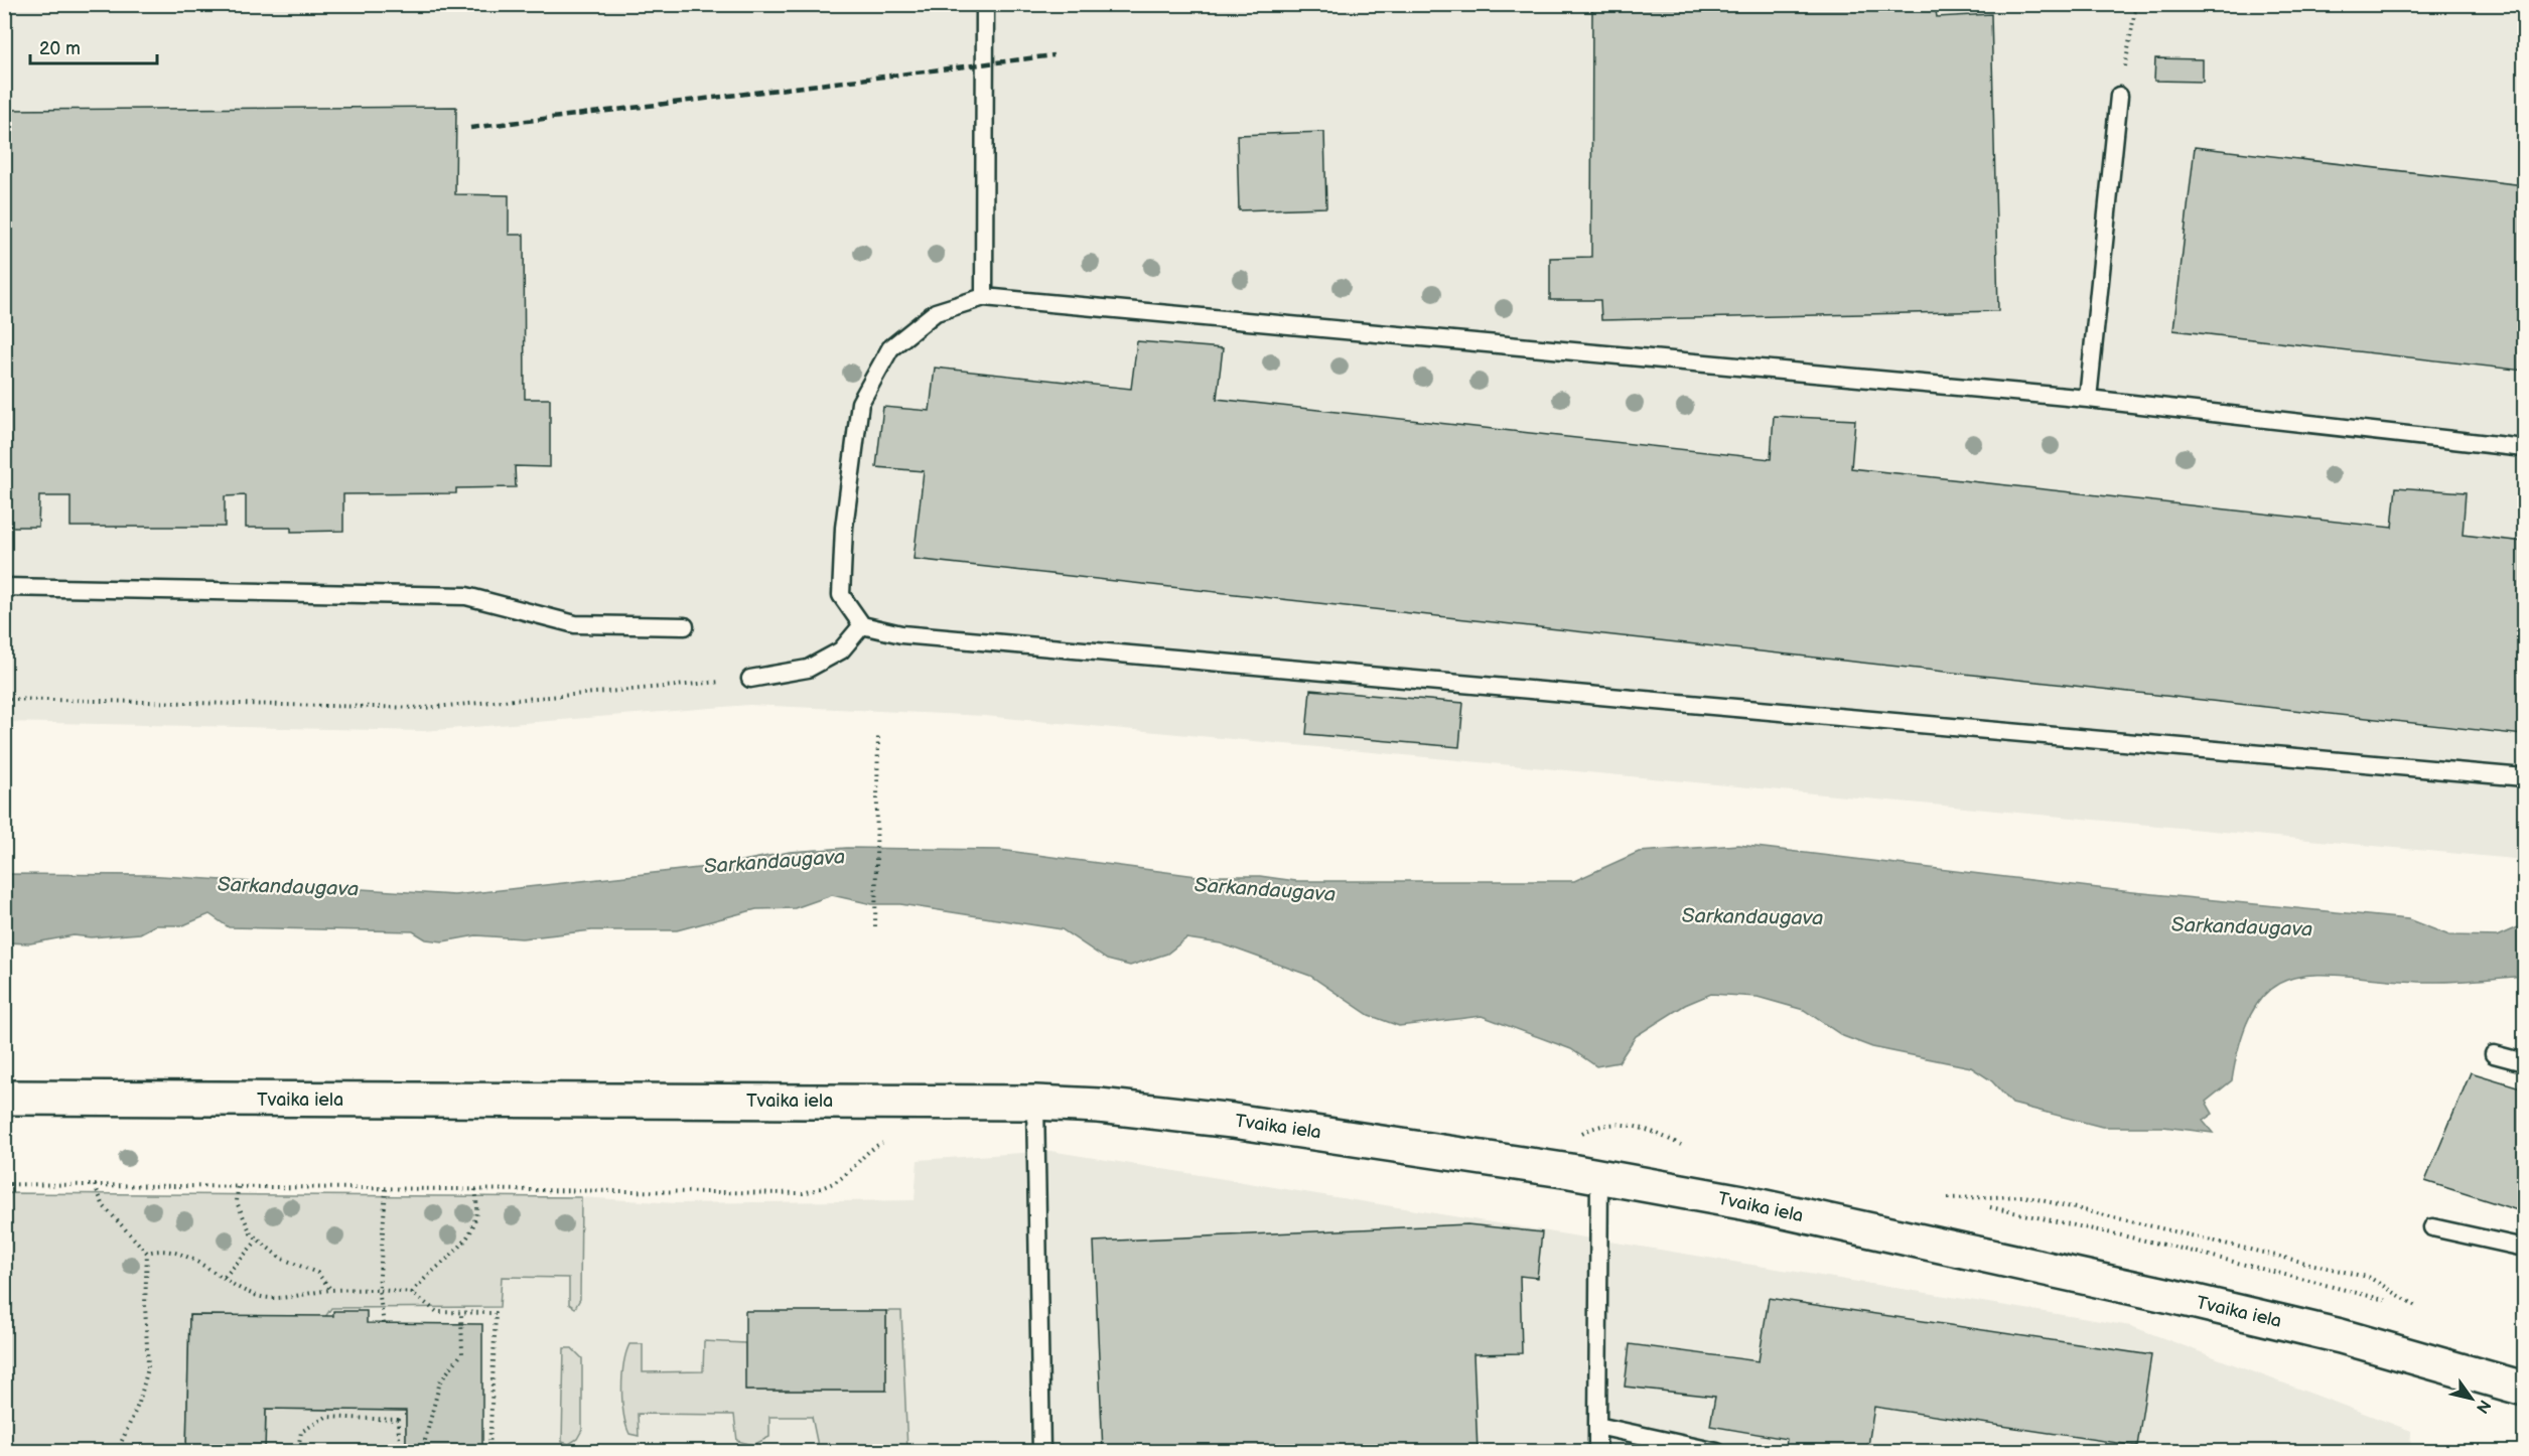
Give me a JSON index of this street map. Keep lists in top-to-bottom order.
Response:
{
  "streets": {
    "main road": ["Tvaika iela"]
  },
  "water": ["Sarkandaugava"],
  "scale_bar": "20 m",
  "north": "bottom right"
}
